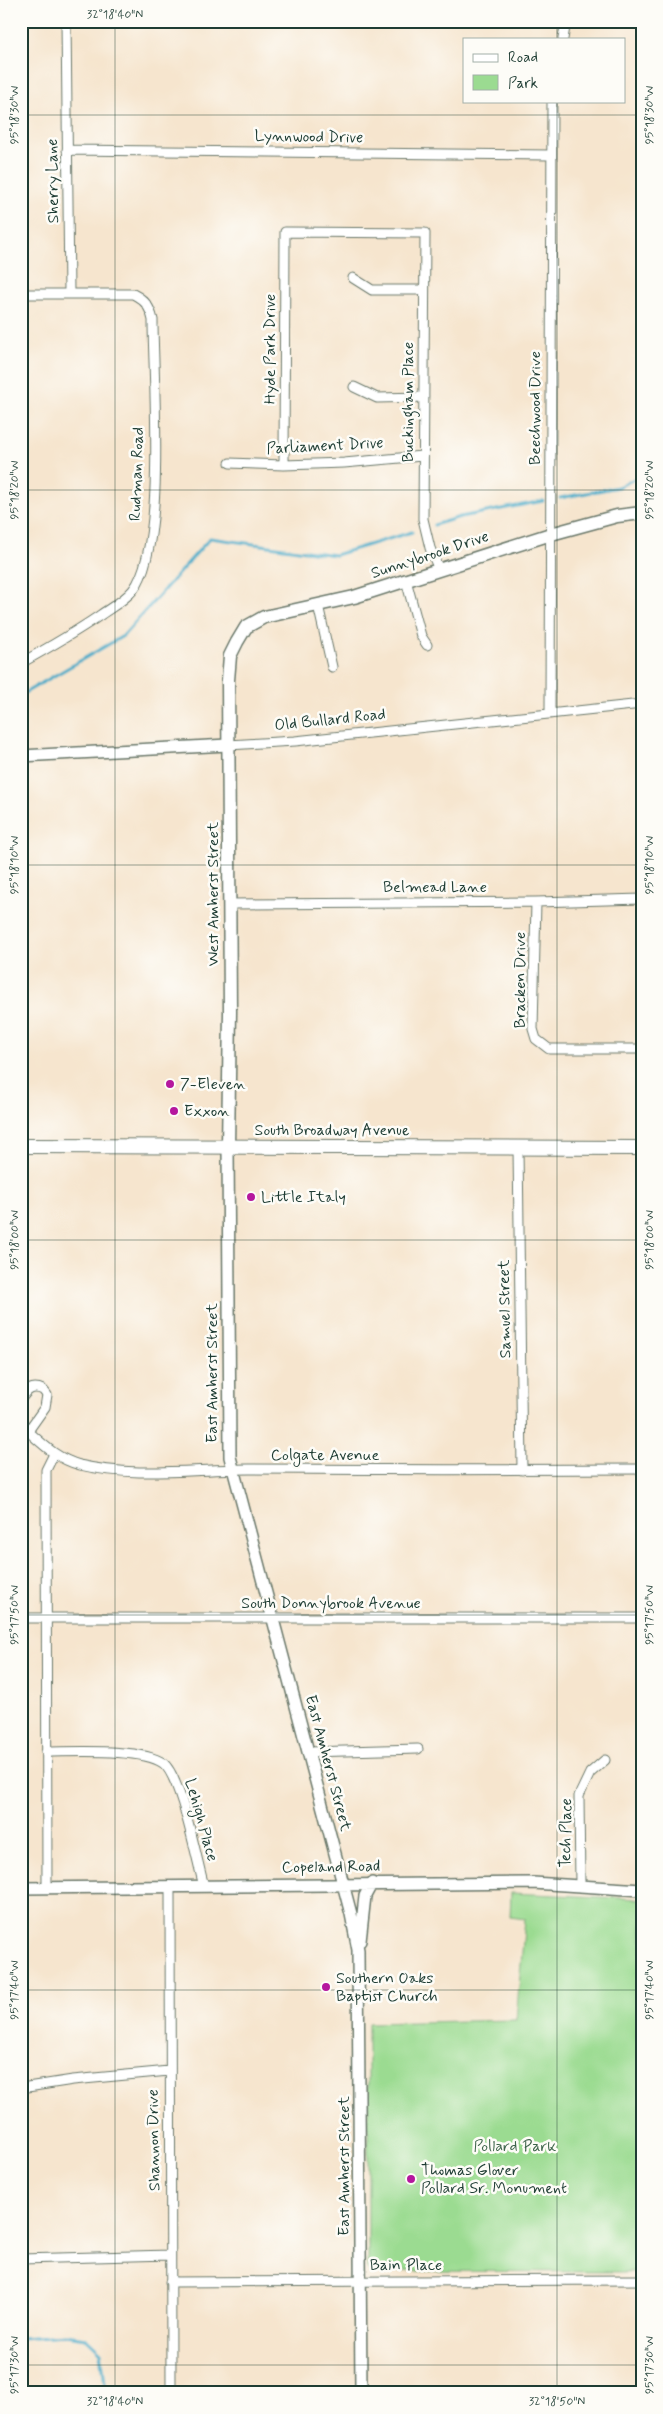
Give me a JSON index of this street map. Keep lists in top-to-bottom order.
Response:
{
  "streets": {
    "main road": ["Sunnybrook Drive", "West Amherst Street", "South Broadway Avenue"],
    "street": [
      "Lynnwood Drive",
      "Sherry Lane",
      "Hyde Park Drive",
      "Buckingham Place",
      "Beechwood Drive",
      "Parliament Drive",
      "Rudman Road",
      "Old Bullard Road",
      "Belmead Lane",
      "Bracken Drive",
      "Samuel Street",
      "East Amherst Street",
      "Colgate Avenue",
      "South Donnybrook Avenue",
      "Lehigh Place",
      "Tech Place",
      "Copeland Road",
      "Shannon Drive",
      "Bain Place"
    ]
  },
  "crossings": [
    ["Lynnwood Drive", "Sherry Lane"],
    ["Lynnwood Drive", "Beechwood Drive"],
    ["Sherry Lane", "Rudman Road"],
    ["Hyde Park Drive", "Buckingham Place"],
    ["Hyde Park Drive", "Parliament Drive"],
    ["Buckingham Place", "Parliament Drive"],
    ["Buckingham Place", "Sunnybrook Drive"],
    ["Beechwood Drive", "Sunnybrook Drive"],
    ["Beechwood Drive", "Old Bullard Road"],
    ["Sunnybrook Drive", "West Amherst Street"],
    ["Old Bullard Road", "West Amherst Street"],
    ["Belmead Lane", "West Amherst Street"],
    ["Belmead Lane", "Bracken Drive"],
    ["West Amherst Street", "South Broadway Avenue"],
    ["West Amherst Street", "East Amherst Street"],
    ["South Broadway Avenue", "Samuel Street"],
    ["South Broadway Avenue", "East Amherst Street"],
    ["Samuel Street", "Colgate Avenue"],
    ["East Amherst Street", "Colgate Avenue"],
    ["East Amherst Street", "South Donnybrook Avenue"],
    ["East Amherst Street", "Copeland Road"],
    ["East Amherst Street", "Bain Place"],
    ["Lehigh Place", "Copeland Road"],
    ["Tech Place", "Copeland Road"],
    ["Copeland Road", "Shannon Drive"],
    ["Shannon Drive", "Bain Place"]
  ],
  "parks": ["Pollard Park"],
  "places": [
    "7-Eleven",
    "Exxon",
    "Little Italy",
    "Southern Oaks Baptist Church",
    "Thomas Glover Pollard Sr. Monument"
  ],
  "legend": ["Road", "Park"],
  "coordinates": [
    "32°18'40\"N",
    "95°18'30\"W",
    "95°18'20\"W",
    "95°18'10\"W",
    "95°18'00\"W",
    "95°17'50\"W",
    "95°17'40\"W",
    "95°17'30\"W",
    "32°18'50\"N"
  ]
}
